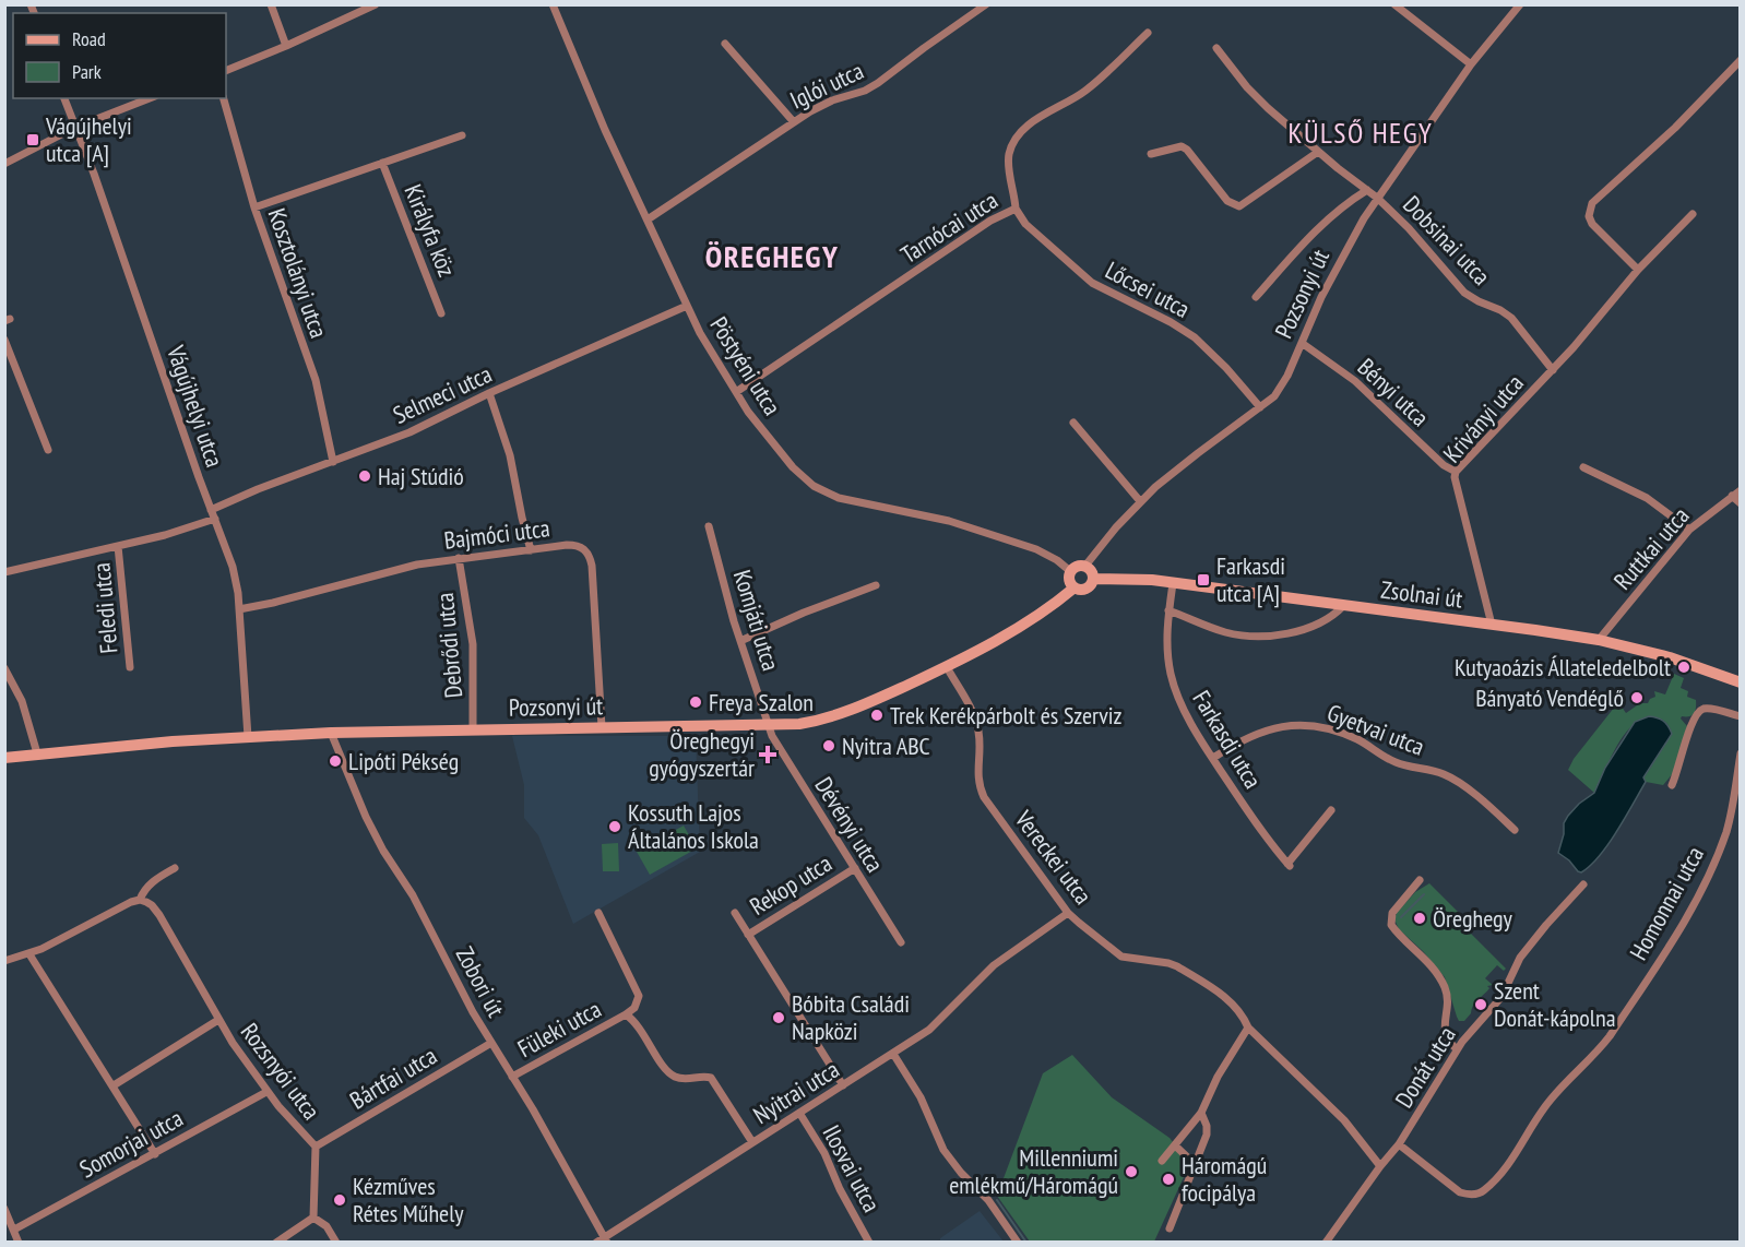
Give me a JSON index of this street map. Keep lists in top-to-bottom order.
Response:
{
  "streets": {
    "street": [
      "Iglói utca",
      "Tarnócai utca",
      "Királyfa köz",
      "Dobsinai utca",
      "Kosztolányi utca",
      "Lőcsei utca",
      "Pozsonyi út",
      "Pöstyéni utca",
      "Bényi utca",
      "Selmeci utca",
      "Vágújhelyi utca",
      "Kriványi utca",
      "Bajmóci utca",
      "Ruttkai utca",
      "Zsolnai út",
      "Feledi utca",
      "Komjáti utca",
      "Debrődi utca",
      "Gyetvai utca",
      "Farkasdi utca",
      "Dévényi utca",
      "Vereckei utca",
      "Rekop utca",
      "Homonnai utca",
      "Zobori út",
      "Füleki utca",
      "Donát utca",
      "Rozsnyói utca",
      "Bártfai utca",
      "Nyitrai utca",
      "Somorjai utca",
      "Ilosvai utca"
    ]
  },
  "crossings": [
    ["Iglói utca", "Pöstyéni utca"],
    ["Tarnócai utca", "Lőcsei utca"],
    ["Tarnócai utca", "Pöstyéni utca"],
    ["Királyfa köz", "Kosztolányi utca"],
    ["Dobsinai utca", "Pozsonyi út"],
    ["Dobsinai utca", "Kriványi utca"],
    ["Kosztolányi utca", "Selmeci utca"],
    ["Lőcsei utca", "Pozsonyi út"],
    ["Pozsonyi út", "Pöstyéni utca"],
    ["Pozsonyi út", "Bényi utca"],
    ["Pozsonyi út", "Vágújhelyi utca"],
    ["Pozsonyi út", "Bajmóci utca"],
    ["Pozsonyi út", "Zsolnai út"],
    ["Pozsonyi út", "Komjáti utca"],
    ["Pozsonyi út", "Debrődi utca"],
    ["Pozsonyi út", "Dévényi utca"],
    ["Pozsonyi út", "Vereckei utca"],
    ["Pozsonyi út", "Zobori út"],
    ["Pöstyéni utca", "Selmeci utca"],
    ["Pöstyéni utca", "Zsolnai út"],
    ["Bényi utca", "Kriványi utca"],
    ["Selmeci utca", "Vágújhelyi utca"],
    ["Vágújhelyi utca", "Bajmóci utca"],
    ["Kriványi utca", "Zsolnai út"],
    ["Bajmóci utca", "Debrődi utca"],
    ["Ruttkai utca", "Zsolnai út"],
    ["Zsolnai út", "Farkasdi utca"],
    ["Komjáti utca", "Dévényi utca"],
    ["Gyetvai utca", "Farkasdi utca"],
    ["Dévényi utca", "Rekop utca"],
    ["Vereckei utca", "Donát utca"],
    ["Vereckei utca", "Nyitrai utca"],
    ["Rekop utca", "Nyitrai utca"],
    ["Homonnai utca", "Donát utca"],
    ["Zobori út", "Füleki utca"],
    ["Zobori út", "Bártfai utca"],
    ["Zobori út", "Nyitrai utca"],
    ["Füleki utca", "Nyitrai utca"],
    ["Rozsnyói utca", "Bártfai utca"],
    ["Rozsnyói utca", "Somorjai utca"],
    ["Nyitrai utca", "Ilosvai utca"]
  ],
  "districts": ["KÜLSŐ HEGY", "ÖREGHEGY"],
  "places": {
    "transit": ["Vágújhelyi utca [A]", "Farkasdi utca [A]"],
    "other": [
      "Haj Stúdió",
      "Kutyaoázis Állateledelbolt",
      "Bányató Vendéglő",
      "Freya Szalon",
      "Trek Kerékpárbolt és Szerviz",
      "Nyitra ABC",
      "Lipóti Pékség",
      "Kossuth Lajos Általános Iskola",
      "Öreghegy",
      "Szent Donát-kápolna",
      "Bóbita Családi Napközi",
      "Millenniumi emlékmű/Háromágú",
      "Háromágú focipálya",
      "Kézműves Rétes Műhely"
    ],
    "health": ["Öreghegyi gyógyszertár"]
  },
  "legend": ["Road", "Park"]
}
